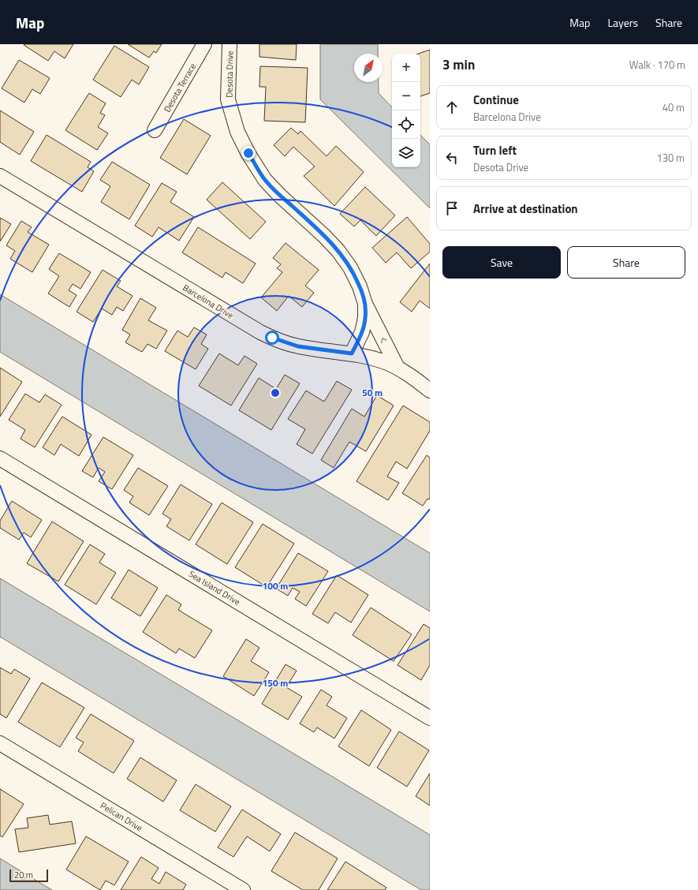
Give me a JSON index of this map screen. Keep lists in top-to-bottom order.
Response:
{
  "streets": {
    "street": [
      "Desota Drive",
      "Desota Terrace",
      "Barcelona Drive",
      "Sea Island Drive",
      "Pelican Drive"
    ]
  },
  "crossings": [
    ["Desota Drive", "Barcelona Drive"]
  ],
  "scale_bar": "20 m",
  "north": "top right",
  "page": {
    "header": "Map",
    "nav": ["Map", "Layers", "Share"],
    "heading": ["3 min", "Walk · 170 m"],
    "map_buttons": ["+", "−"],
    "list": [
      ["Continue", "Barcelona Drive", "40 m"],
      ["Turn left", "Desota Drive", "130 m"],
      "Arrive at destination"
    ],
    "buttons": ["Save", "Share"],
    "scale": "20 m"
  },
  "rings": ["50 m", "100 m", "150 m"]
}
